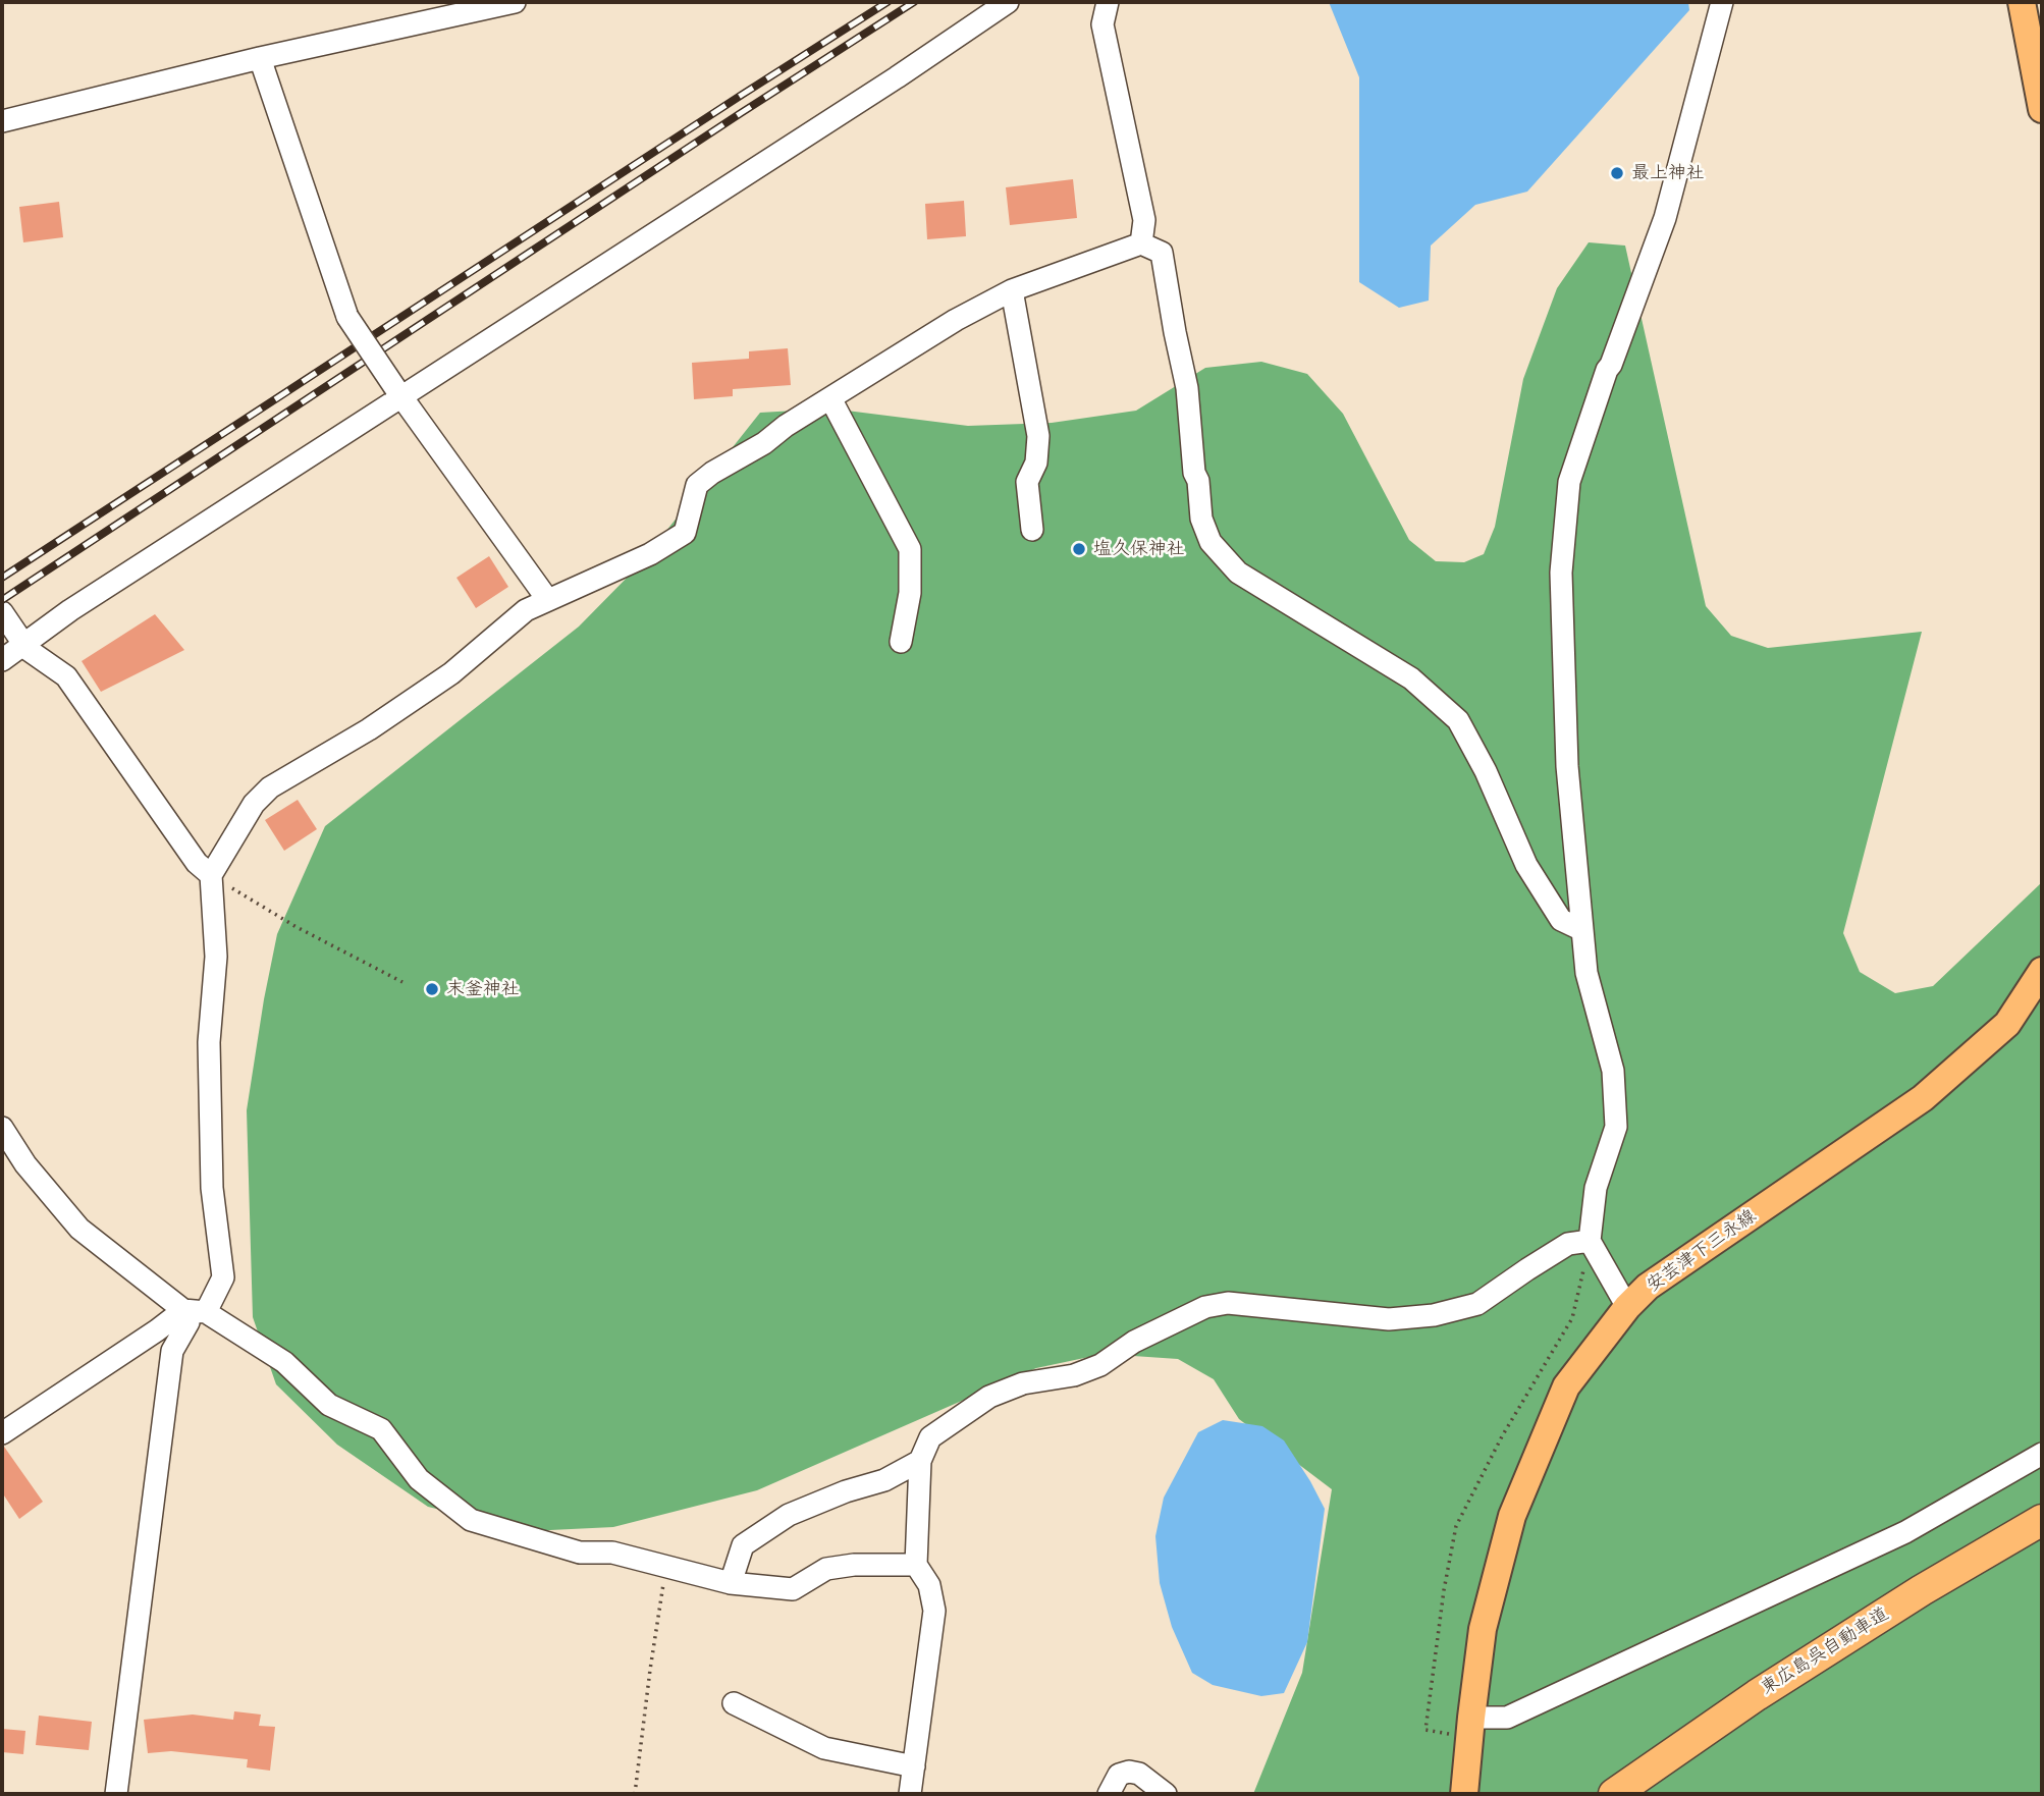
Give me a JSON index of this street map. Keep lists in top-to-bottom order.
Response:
{
  "streets": {
    "highway": ["東広島呉自動車道"],
    "main road": ["安芸津下三永線"]
  },
  "places": ["最上神社", "塩久保神社", "末釜神社"]
}
